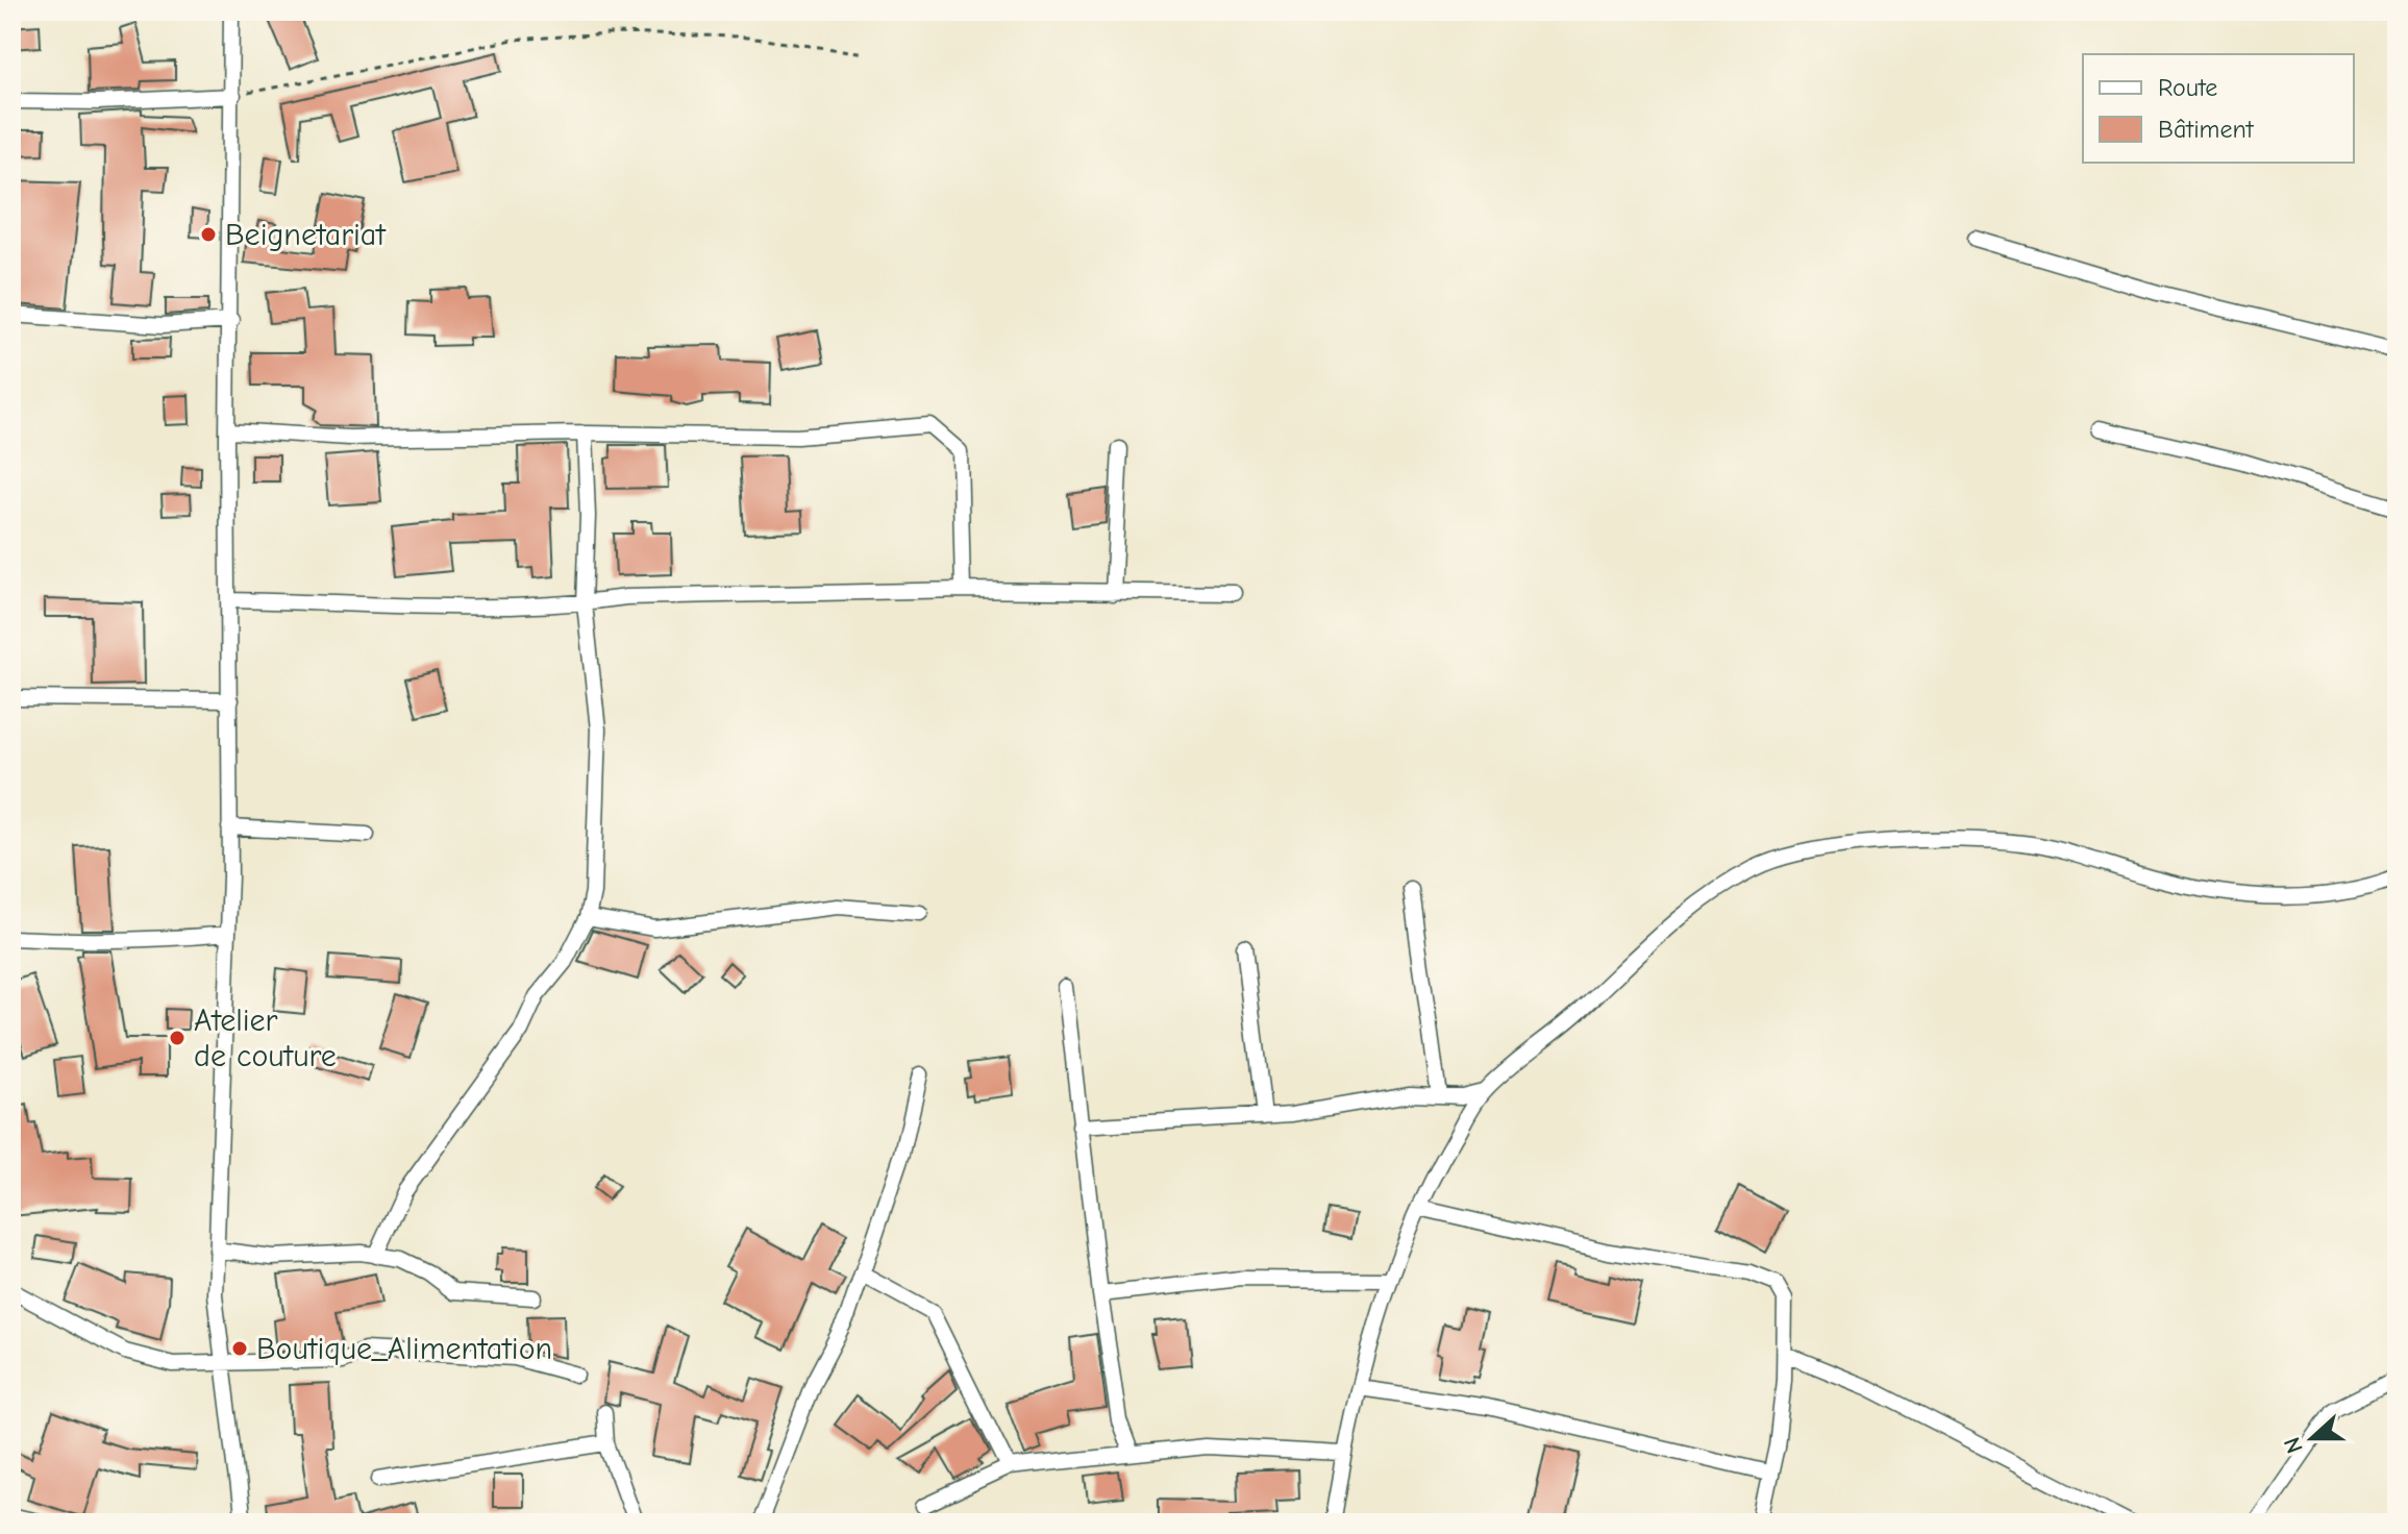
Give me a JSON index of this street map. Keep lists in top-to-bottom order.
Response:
{
  "places": ["Beignetariat", "Atelier de couture", "Boutique_Alimentation"],
  "legend": ["Route", "Bâtiment"],
  "north": "left"
}
